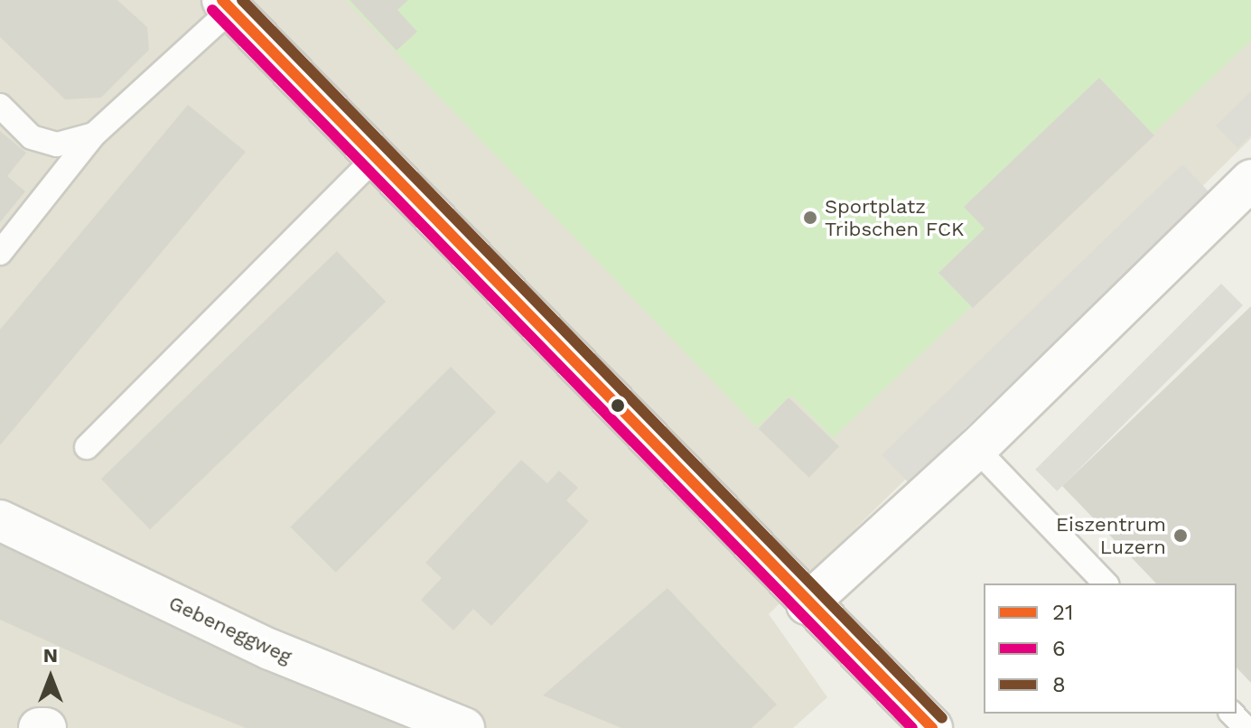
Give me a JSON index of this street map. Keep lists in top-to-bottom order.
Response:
{
  "streets": {
    "street": ["Gebeneggweg"]
  },
  "places": ["Sportplatz Tribschen FCK", "Eiszentrum Luzern"],
  "lines": ["transit line 21", "transit line 8", "transit line 6"],
  "legend": ["21", "6", "8"],
  "north": "top"
}
